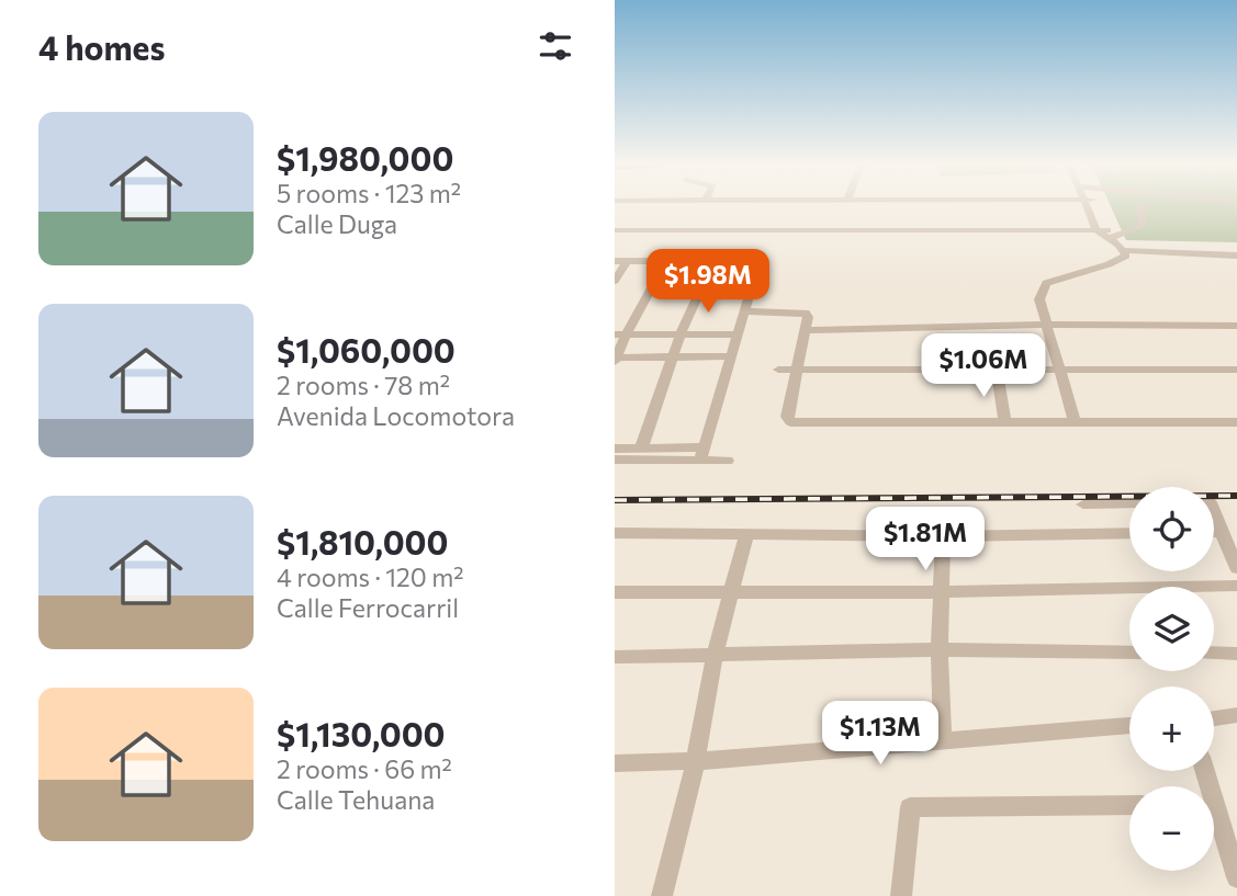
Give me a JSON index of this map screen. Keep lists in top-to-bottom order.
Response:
{
  "page": {
    "heading": "4 homes",
    "list": [
      {
        "name": "$1,980,000",
        "note": "5 rooms · 123 m² · Calle Duga"
      },
      {
        "name": "$1,060,000",
        "note": "2 rooms · 78 m² · Avenida Locomotora"
      },
      {
        "name": "$1,810,000",
        "note": "4 rooms · 120 m² · Calle Ferrocarril"
      },
      {
        "name": "$1,130,000",
        "note": "2 rooms · 66 m² · Calle Tehuana"
      }
    ],
    "price": [
      "$1.98M",
      "$1.06M",
      "$1.81M",
      "$1.13M"
    ],
    "map_buttons": ["+", "−"]
  }
}
